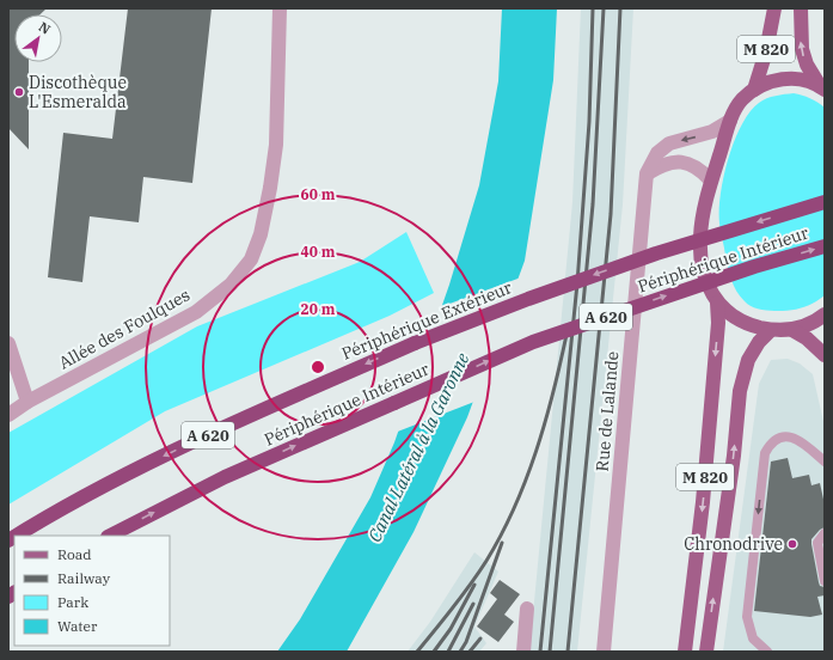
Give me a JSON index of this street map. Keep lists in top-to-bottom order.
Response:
{
  "streets": {
    "highway": ["Périphérique Intérieur", "A 620", "Périphérique Extérieur"],
    "main road": ["M 820"],
    "street": ["Allée des Foulques", "Rue de Lalande"]
  },
  "one_way": ["Périphérique Intérieur", "Périphérique Extérieur"],
  "water": ["Canal Latéral à la Garonne"],
  "places": ["Discothèque L'Esmeralda", "Chronodrive"],
  "legend": [
    "Road",
    "Railway",
    "Park",
    "Water"
  ],
  "north": "top right",
  "rings": ["60 m", "40 m", "20 m"]
}
